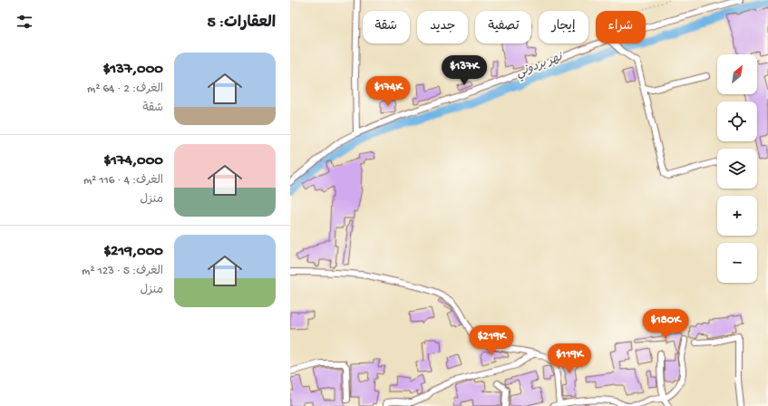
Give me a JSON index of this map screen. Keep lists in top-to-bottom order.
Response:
{
  "water": ["نهر بردوني"],
  "north": "top right",
  "page": {
    "heading": "العقارات: 5",
    "chip": [
      "شراء",
      "إيجار",
      "تصفية",
      "جديد",
      "شقة"
    ],
    "list": [
      {
        "name": "$137,000",
        "note": "الغرف: 2 · 64 m² · شقة"
      },
      {
        "name": "$174,000",
        "note": "الغرف: 4 · 116 m² · منزل"
      },
      {
        "name": "$219,000",
        "note": "الغرف: 5 · 123 m² · منزل"
      }
    ],
    "map_buttons": ["+", "−"],
    "price": [
      "$137K",
      "$174K",
      "$180K",
      "$219K",
      "$119K"
    ]
  }
}
